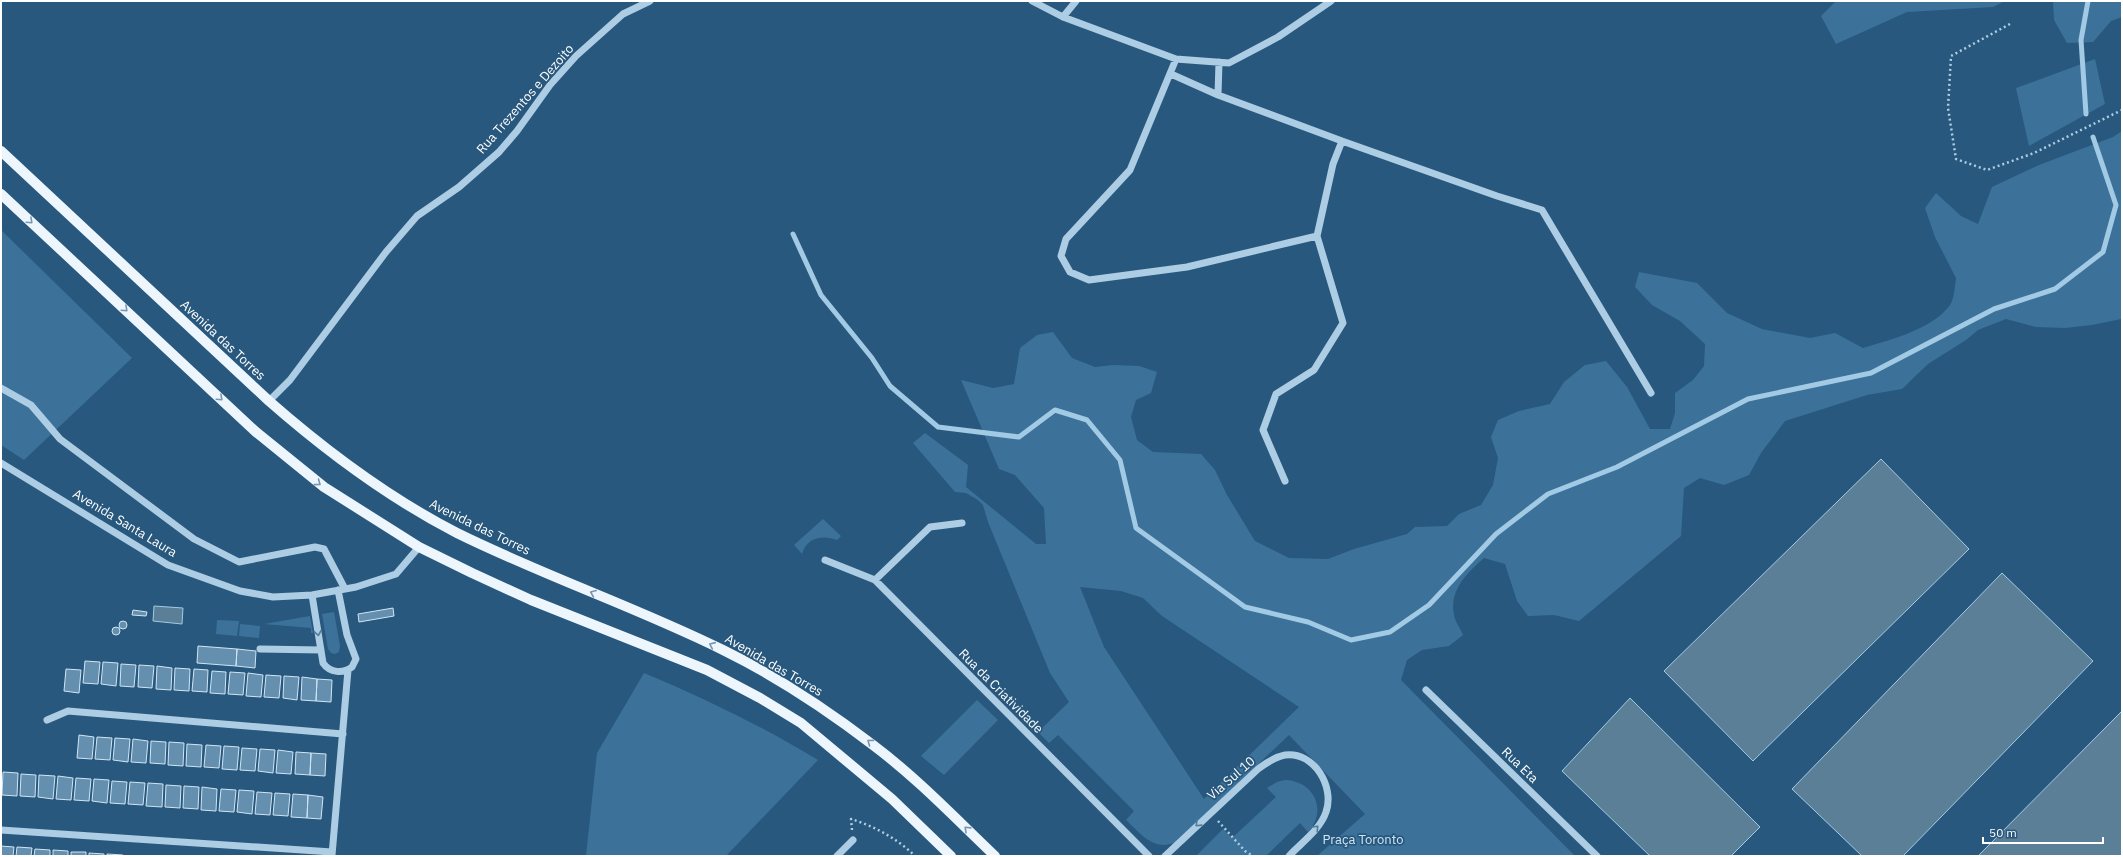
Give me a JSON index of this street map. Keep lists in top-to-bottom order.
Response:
{
  "streets": {
    "main road": ["Avenida das Torres"],
    "street": [
      "Rua Trezentos e Dezoito",
      "Avenida Santa Laura",
      "Rua da Criatividade",
      "Rua Eta",
      "Via Sul 10"
    ]
  },
  "crossings": [
    ["Rua Trezentos e Dezoito", "Avenida das Torres"]
  ],
  "parks": ["Praça Toronto"],
  "scale_bar": "50 m"
}
